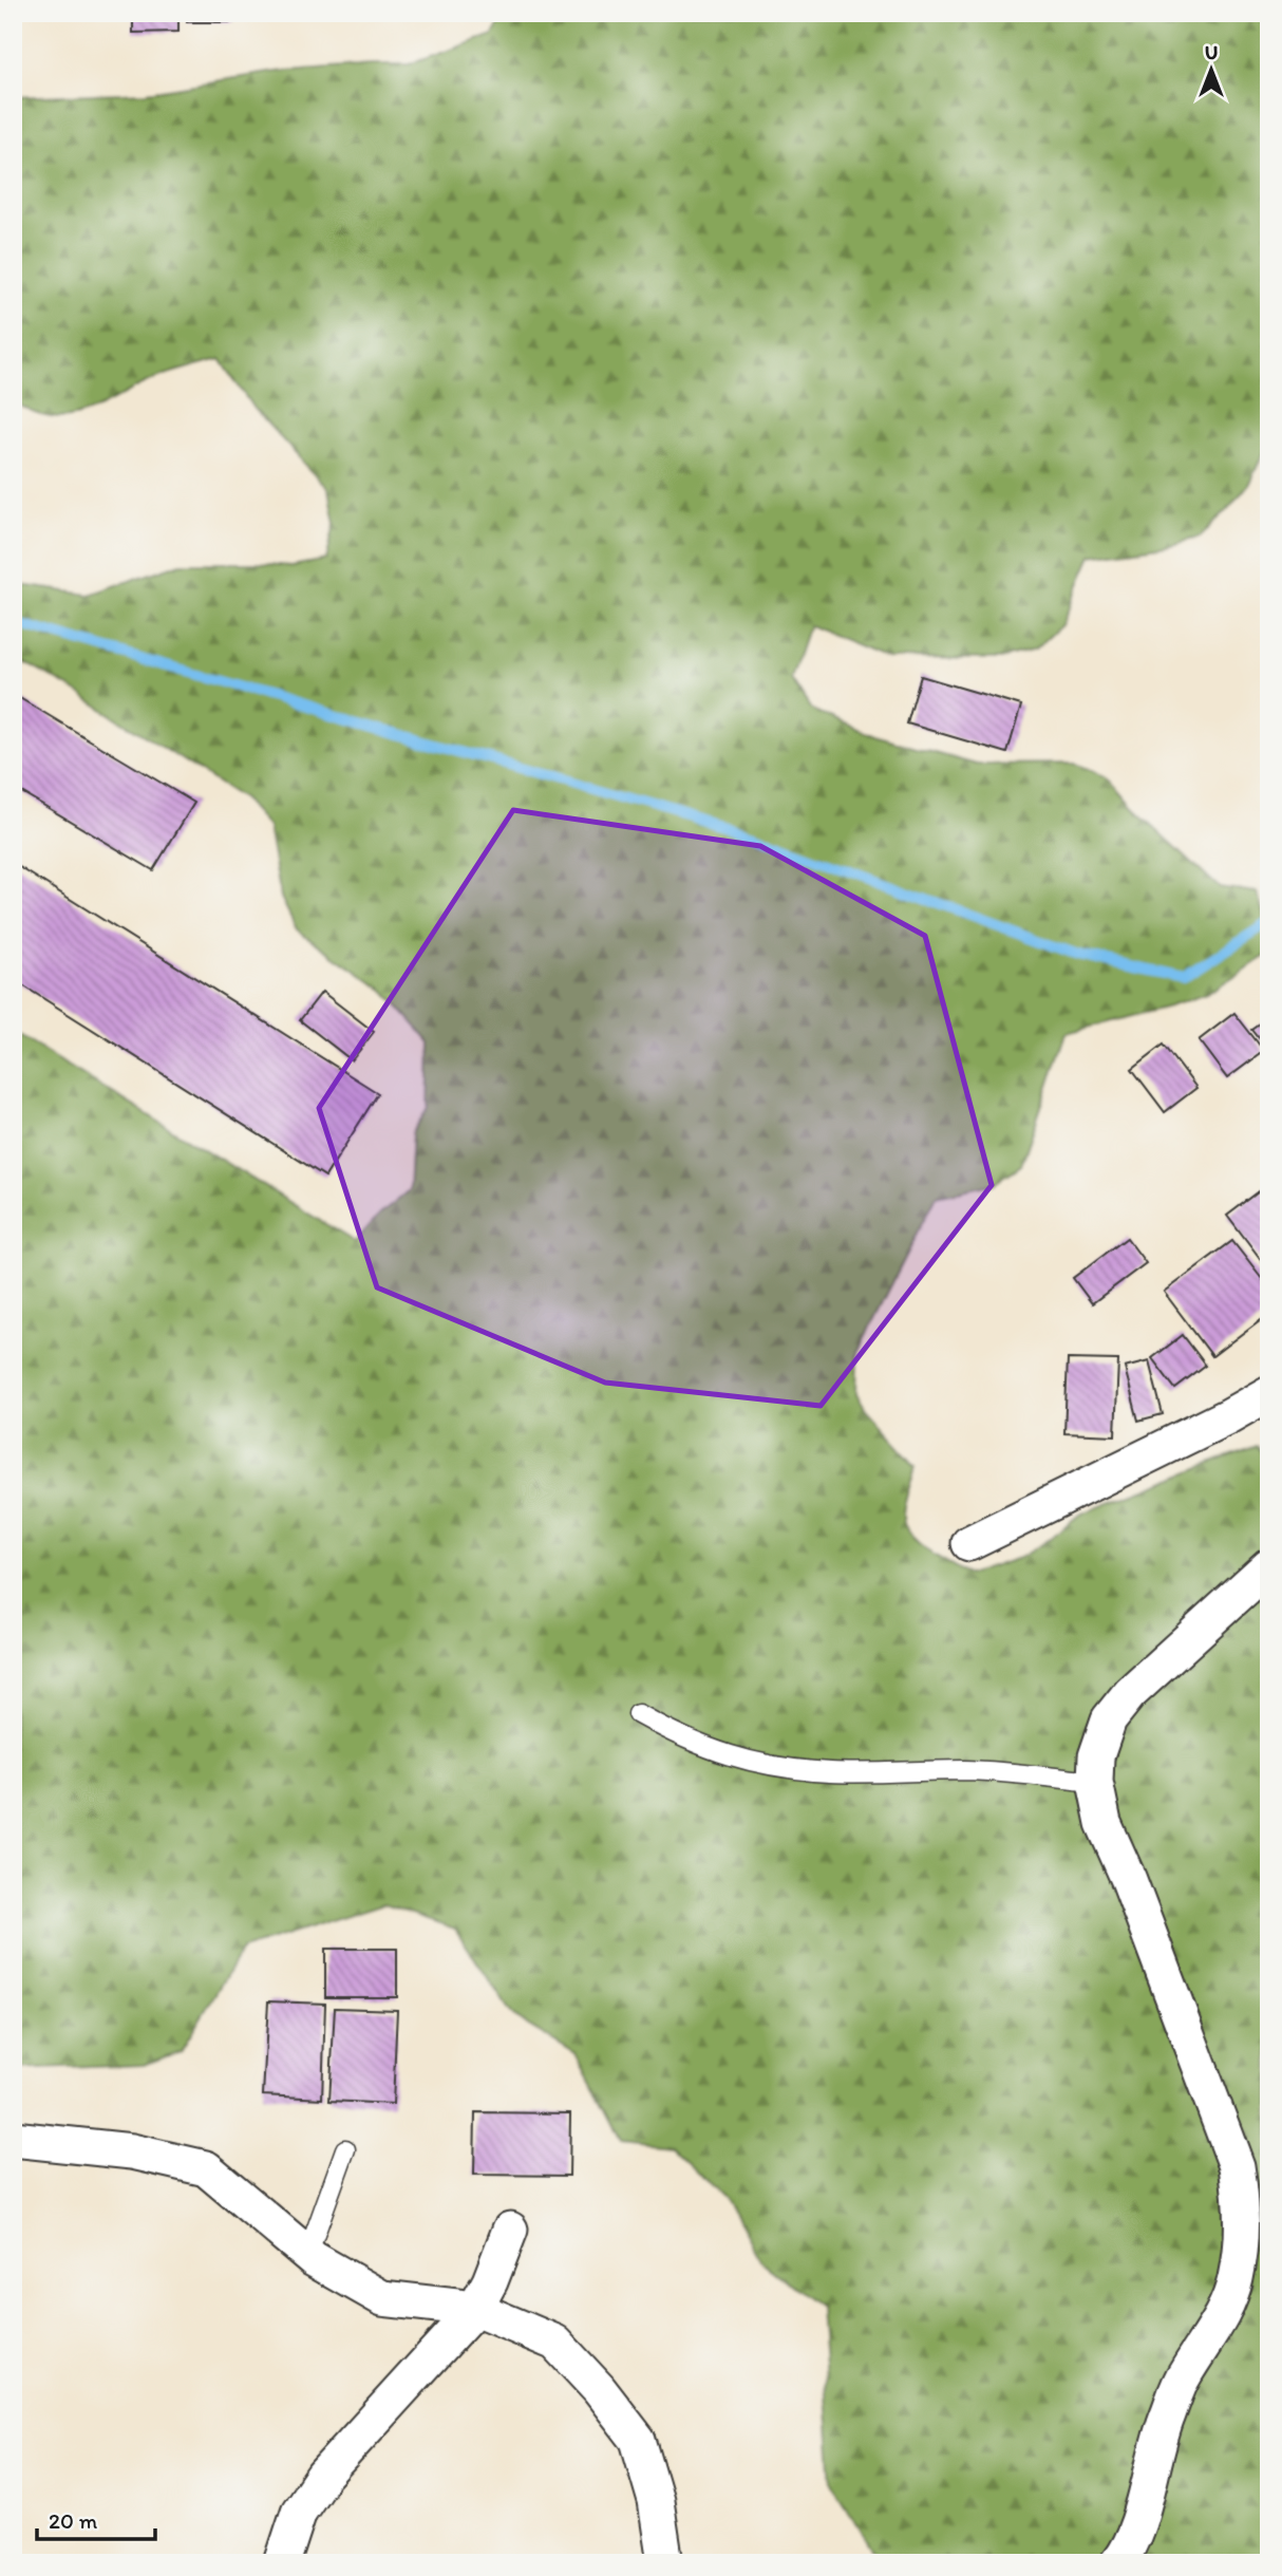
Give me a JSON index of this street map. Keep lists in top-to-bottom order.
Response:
{
  "scale_bar": "20 m",
  "north": "top"
}
